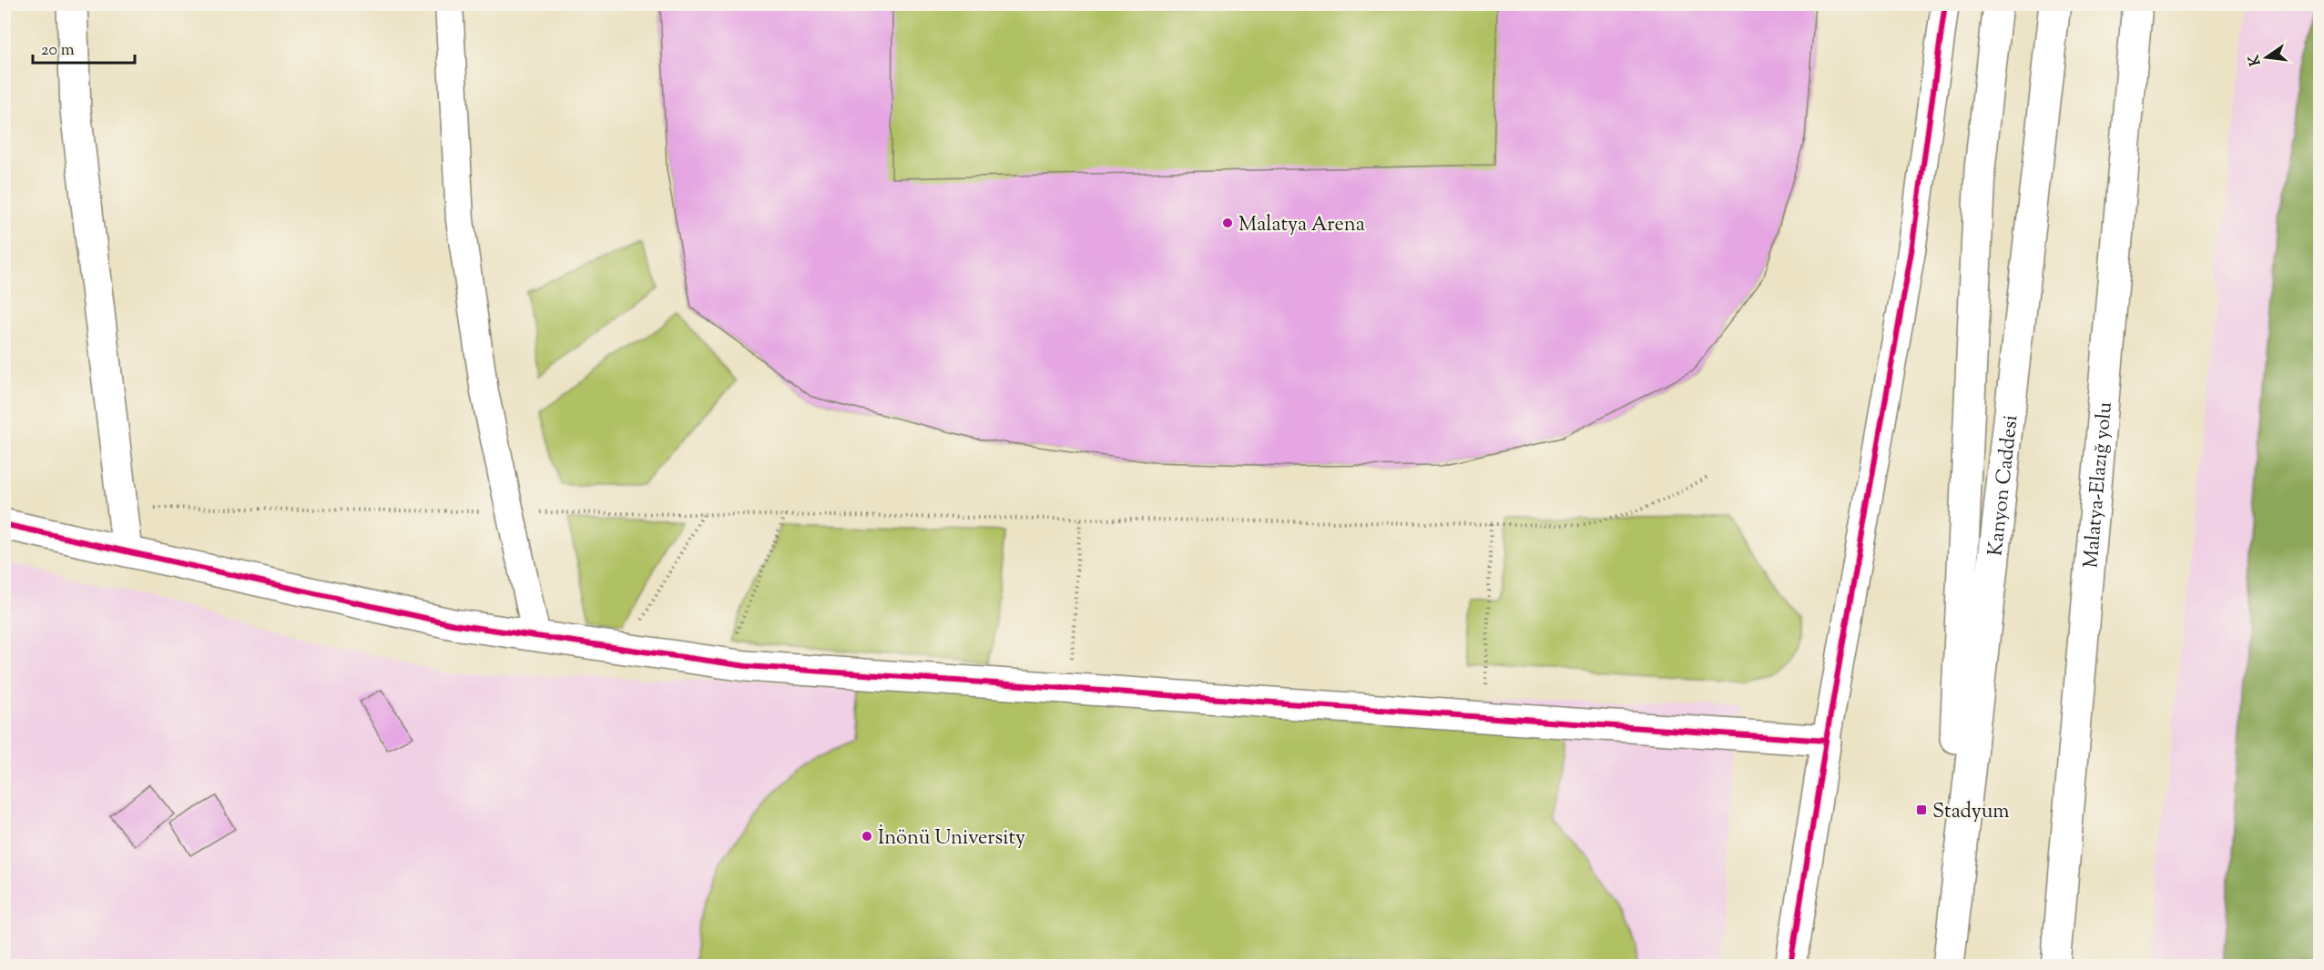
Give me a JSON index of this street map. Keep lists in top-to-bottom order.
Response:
{
  "streets": {
    "main road": ["Kanyon Caddesi", "Malatya-Elazığ yolu"]
  },
  "places": {
    "other": ["Malatya Arena", "İnönü University"],
    "transit": ["Stadyum"]
  },
  "scale_bar": "20 m",
  "north": "left"
}
